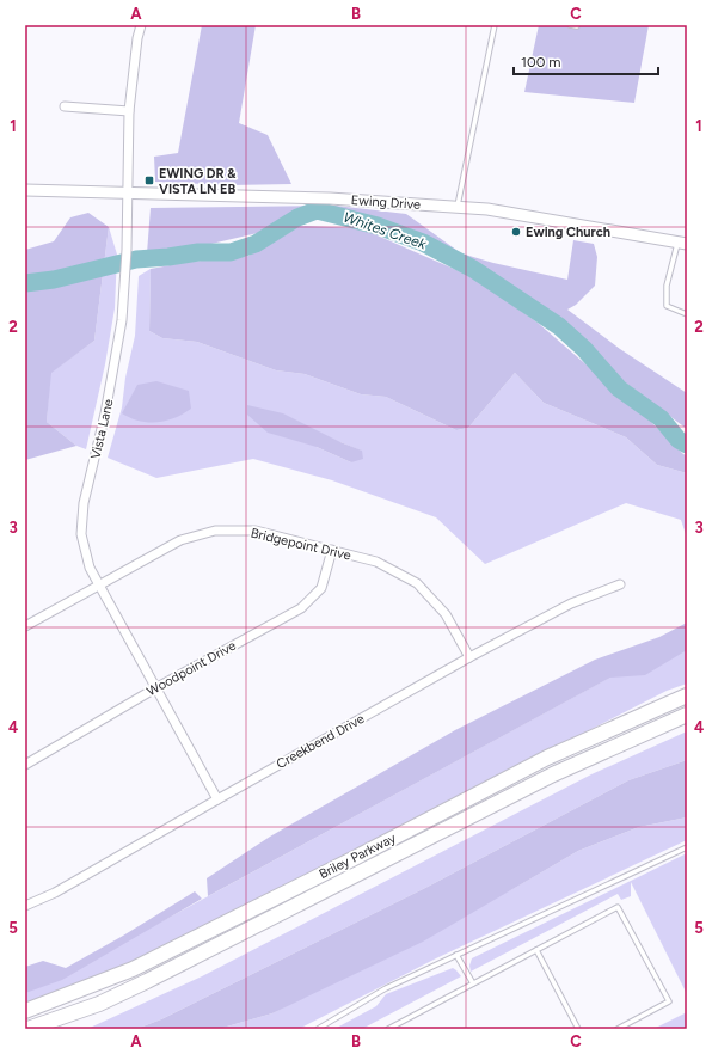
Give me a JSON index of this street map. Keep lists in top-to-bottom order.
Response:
{
  "streets": {
    "highway": ["Briley Parkway"],
    "street": [
      "Ewing Drive",
      "Vista Lane",
      "Bridgepoint Drive",
      "Woodpoint Drive",
      "Creekbend Drive"
    ]
  },
  "crossings": [
    ["Ewing Drive", "Vista Lane"],
    ["Vista Lane", "Bridgepoint Drive"],
    ["Vista Lane", "Woodpoint Drive"],
    ["Vista Lane", "Creekbend Drive"],
    ["Bridgepoint Drive", "Woodpoint Drive"],
    ["Bridgepoint Drive", "Creekbend Drive"]
  ],
  "water": ["Whites Creek"],
  "places": {
    "transit": ["EWING DR & VISTA LN EB"],
    "other": ["Ewing Church"]
  },
  "scale_bar": "100 m",
  "grid": {
    "columns": ["A", "B", "C"],
    "rows": [
      "1",
      "2",
      "3",
      "4",
      "5"
    ]
  }
}
